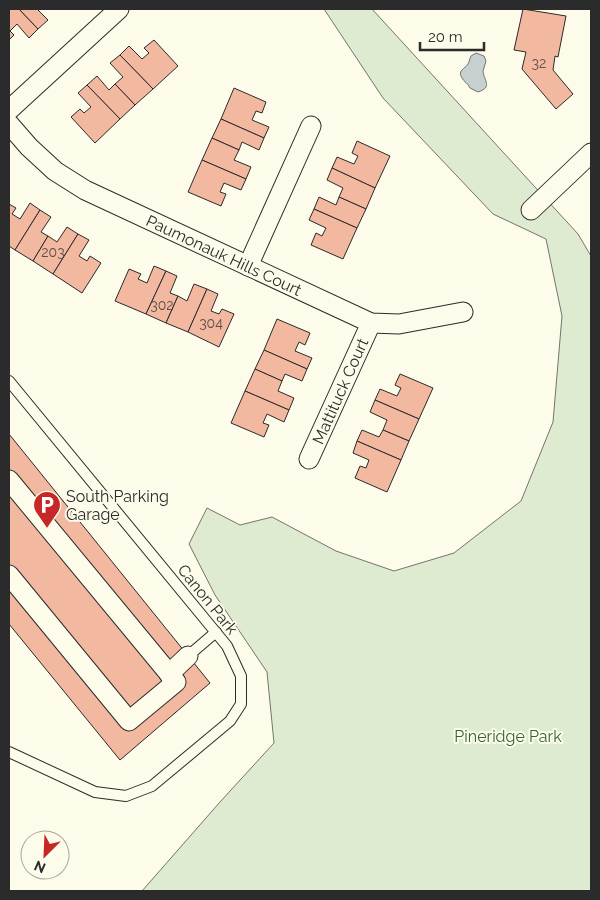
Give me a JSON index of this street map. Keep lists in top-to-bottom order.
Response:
{
  "streets": {
    "street": ["Paumonauk Hills Court", "Mattituck Court"],
    "lane": ["Canon Park"]
  },
  "crossings": [
    ["Paumonauk Hills Court", "Mattituck Court"]
  ],
  "parks": ["Pineridge Park"],
  "places": {
    "parking": ["South Parking Garage"]
  },
  "house_numbers": [
    "32",
    "203",
    "302",
    "304"
  ],
  "scale_bar": "20 m",
  "north": "bottom left"
}
